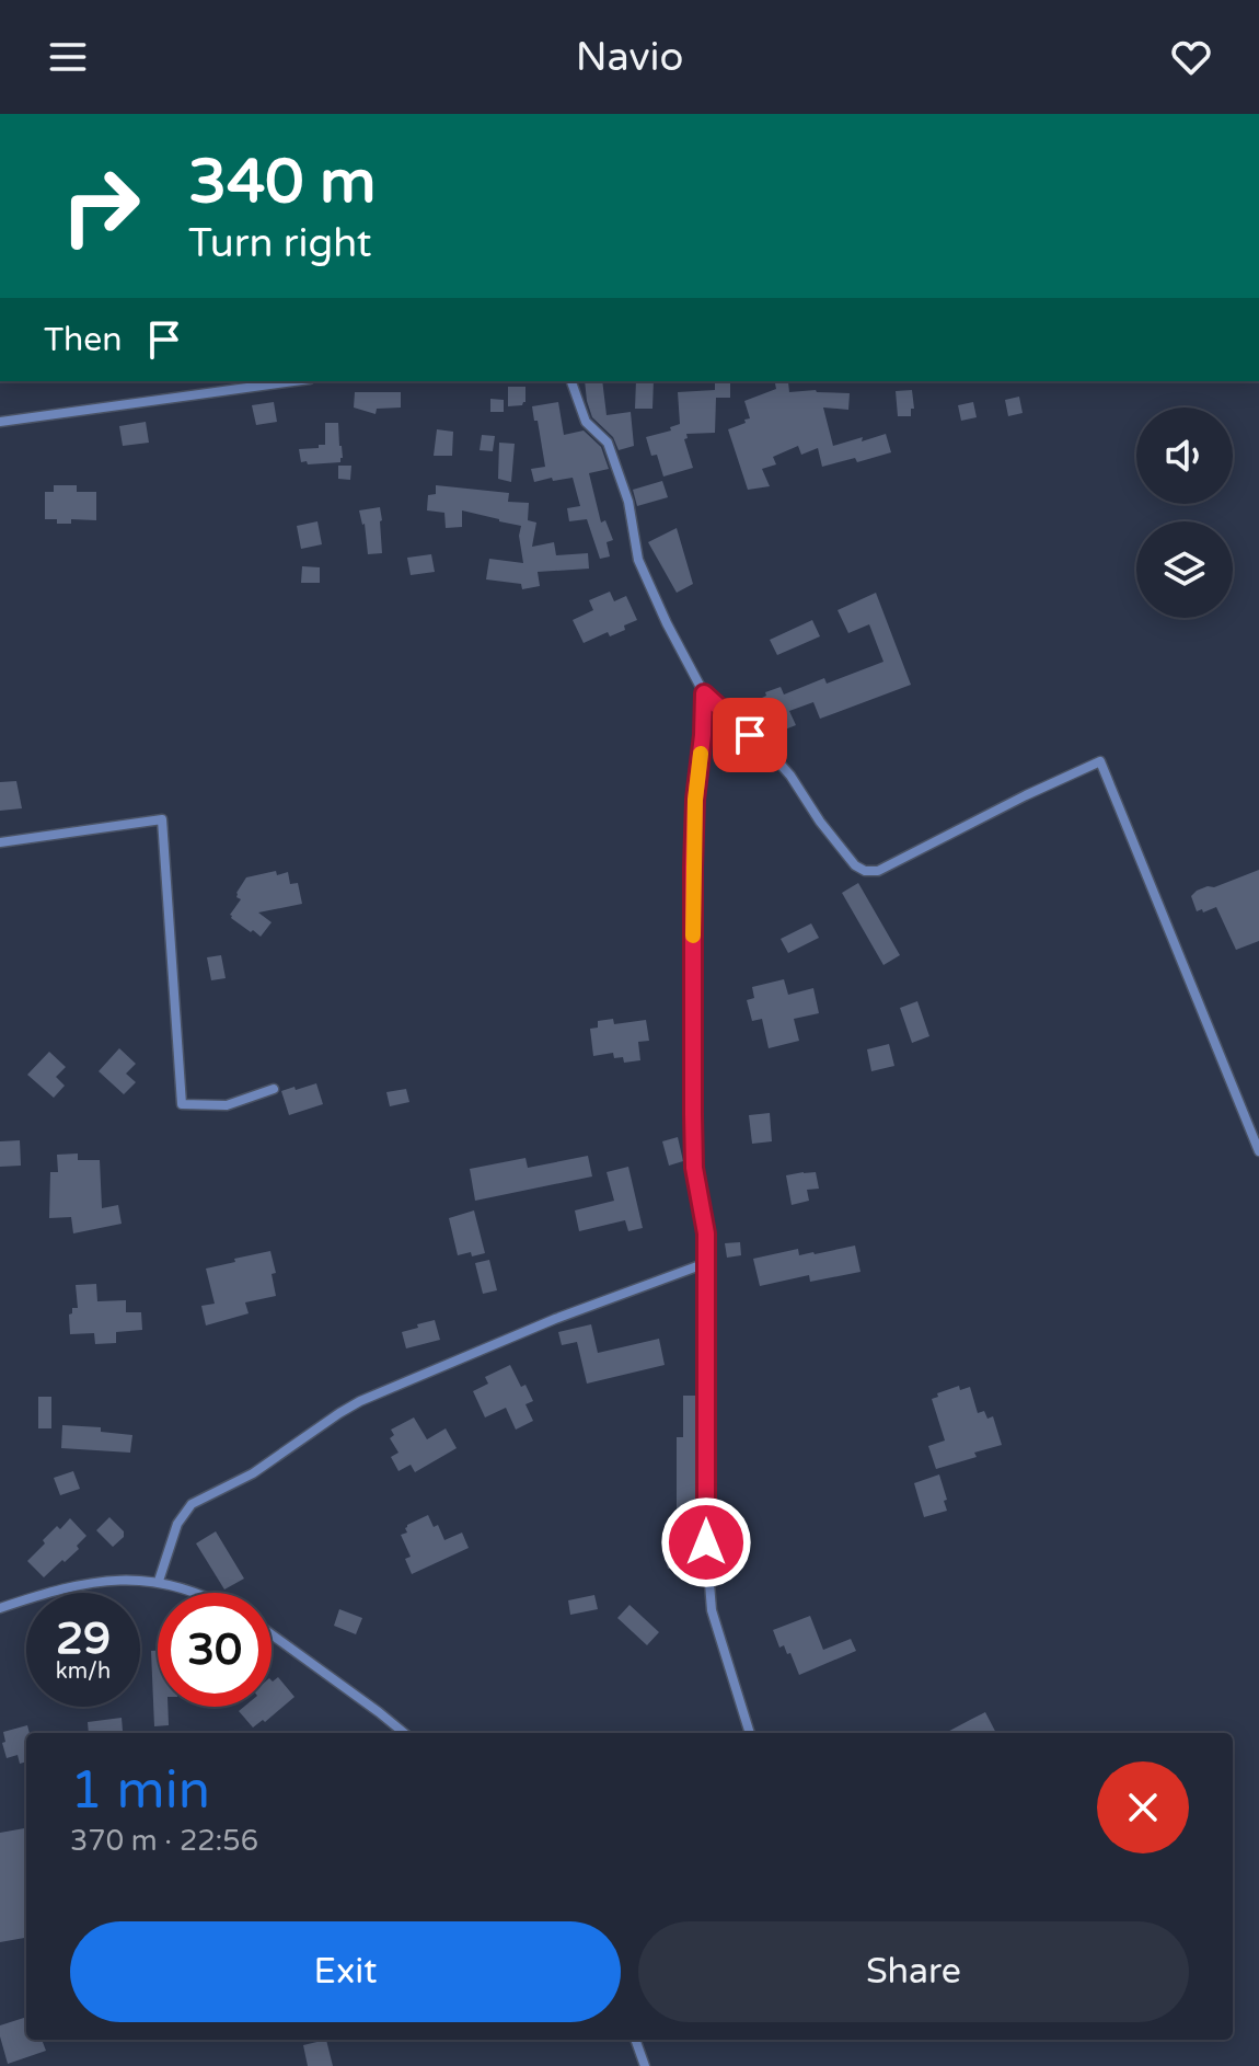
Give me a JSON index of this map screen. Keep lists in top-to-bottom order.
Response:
{
  "page": {
    "header": "Navio",
    "turn": ["340 m", "Turn right"],
    "then": "Then",
    "speed": "29 km/h",
    "limit": "30",
    "heading": ["1 min", "370 m · 22:56"],
    "buttons": ["Exit", "Share"]
  }
}
